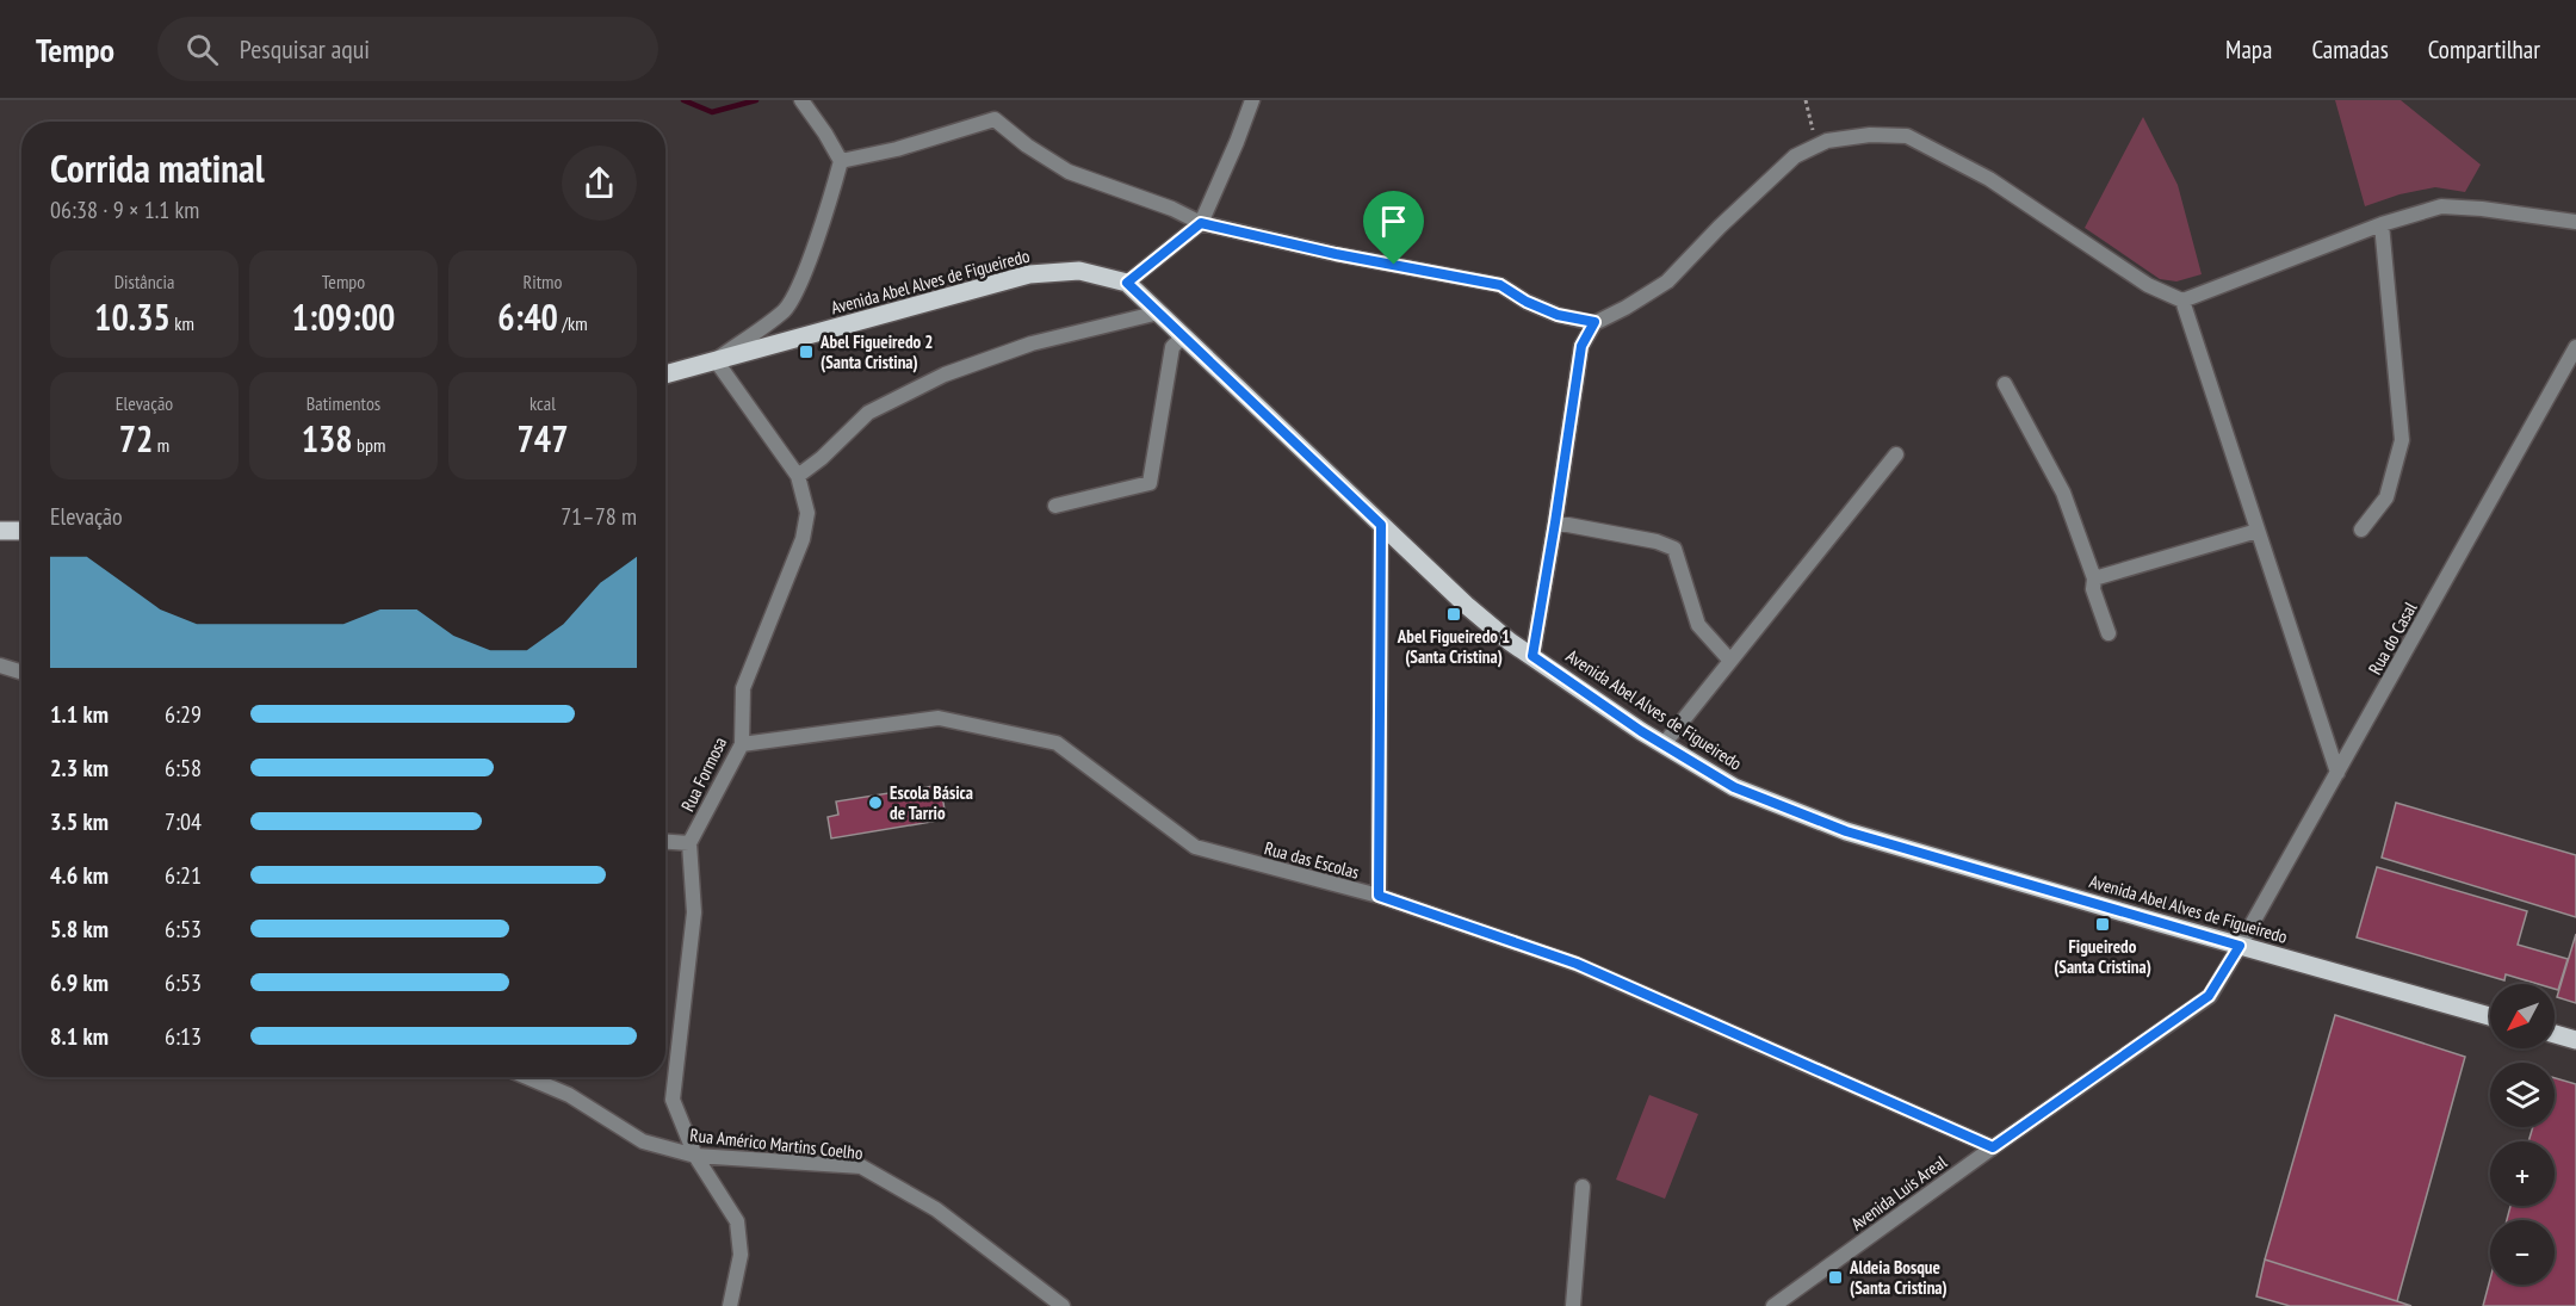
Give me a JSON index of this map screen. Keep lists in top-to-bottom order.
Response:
{
  "streets": {
    "main road": ["Avenida Abel Alves de Figueiredo"],
    "street": [
      "Rua do Casal",
      "Rua Formosa",
      "Rua das Escolas",
      "Rua Américo Martins Coelho",
      "Avenida Luís Areal"
    ]
  },
  "crossings": [
    ["Avenida Abel Alves de Figueiredo", "Rua do Casal"],
    ["Avenida Abel Alves de Figueiredo", "Rua Formosa"],
    ["Avenida Abel Alves de Figueiredo", "Avenida Luís Areal"],
    ["Rua do Casal", "Avenida Luís Areal"],
    ["Rua Formosa", "Rua das Escolas"],
    ["Rua das Escolas", "Avenida Luís Areal"]
  ],
  "places": {
    "transit": [
      "Abel Figueiredo 2 (Santa Cristina)",
      "Abel Figueiredo 1 (Santa Cristina)",
      "Figueiredo (Santa Cristina)",
      "Aldeia Bosque (Santa Cristina)"
    ],
    "other": ["Escola Básica de Tarrio"]
  },
  "north": "bottom left",
  "page": {
    "header": "Tempo",
    "search": "Pesquisar aqui",
    "nav": ["Mapa", "Camadas", "Compartilhar"],
    "heading": ["Corrida matinal", "06:38 · 9 × 1.1 km"],
    "stats": [
      ["Distância", "10.35 km"],
      ["Tempo", "1:09:00"],
      ["Ritmo", "6:40 /km"],
      ["Elevação", "72 m"],
      ["Batimentos", "138 bpm"],
      ["kcal", "747"]
    ],
    "chart": ["Elevação", "71–78 m"],
    "list": [
      {
        "name": "1.1 km",
        "note": "6:29"
      },
      {
        "name": "2.3 km",
        "note": "6:58"
      },
      {
        "name": "3.5 km",
        "note": "7:04"
      },
      {
        "name": "4.6 km",
        "note": "6:21"
      },
      {
        "name": "5.8 km",
        "note": "6:53"
      },
      {
        "name": "6.9 km",
        "note": "6:53"
      },
      {
        "name": "8.1 km",
        "note": "6:13"
      }
    ],
    "map_buttons": ["+", "−"]
  }
}
